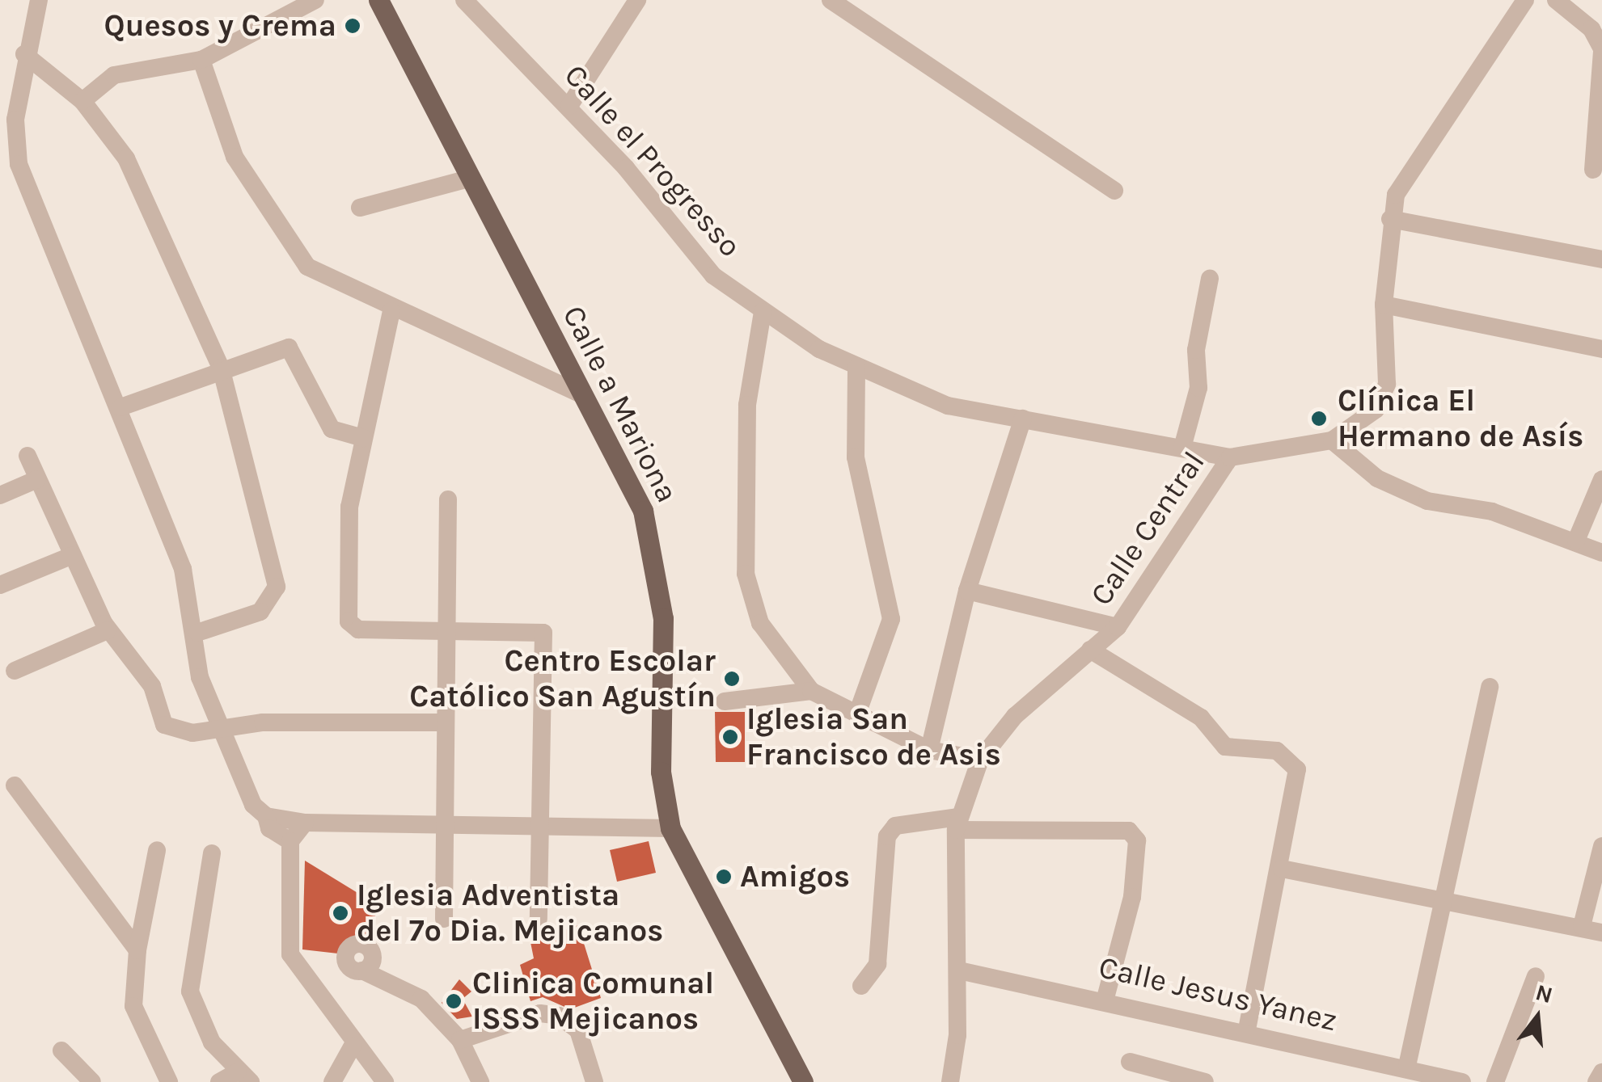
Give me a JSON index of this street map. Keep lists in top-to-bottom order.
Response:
{
  "streets": {
    "main road": ["Calle a Mariona"],
    "street": ["Calle el Progresso", "Calle Central", "Calle Jesus Yanez"]
  },
  "crossings": [
    ["Calle el Progresso", "Calle Central"],
    ["Calle Central", "Calle Jesus Yanez"]
  ],
  "places": [
    "Quesos y Crema",
    "Clínica El Hermano de Asís",
    "Centro Escolar Católico San Agustín",
    "Iglesia San Francisco de Asis",
    "Amigos",
    "Iglesia Adventista del 7o Dia. Mejicanos",
    "Clinica Comunal ISSS Mejicanos"
  ],
  "north": "top"
}
